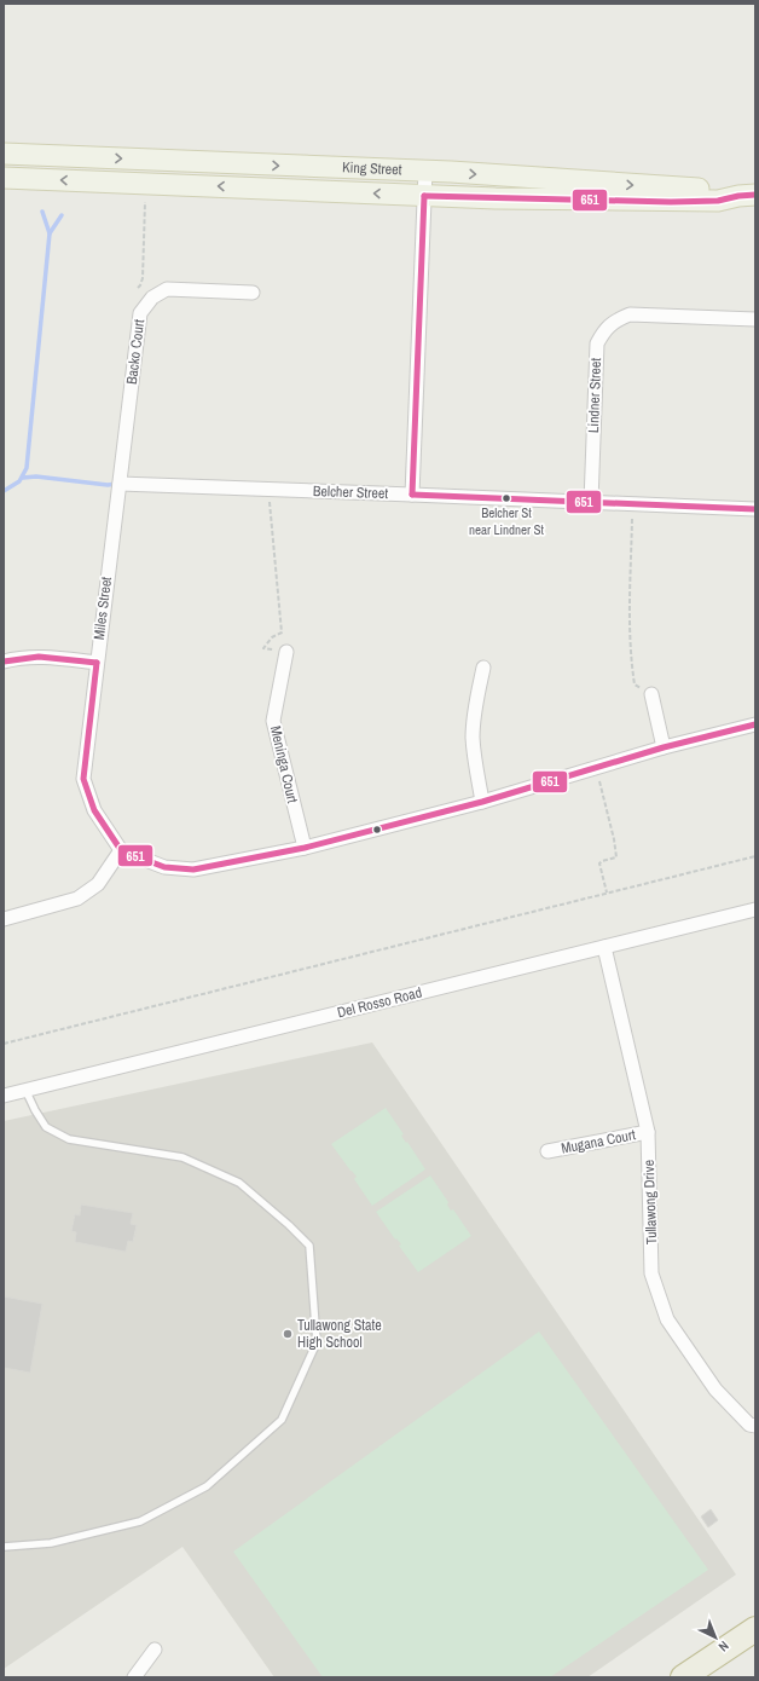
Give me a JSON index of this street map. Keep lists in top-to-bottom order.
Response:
{
  "streets": {
    "main road": ["King Street"],
    "street": [
      "Backo Court",
      "Lindner Street",
      "Belcher Street",
      "Miles Street",
      "Meninga Court",
      "Del Rosso Road",
      "Mugana Court",
      "Tullawong Drive"
    ]
  },
  "crossings": [
    ["Backo Court", "Belcher Street"],
    ["Backo Court", "Miles Street"],
    ["Lindner Street", "Belcher Street"],
    ["Belcher Street", "Miles Street"],
    ["Del Rosso Road", "Tullawong Drive"],
    ["Mugana Court", "Tullawong Drive"]
  ],
  "places": ["Belcher St near Lindner St", "Tullawong State High School"],
  "lines": ["transit line 651"],
  "north": "bottom right"
}
